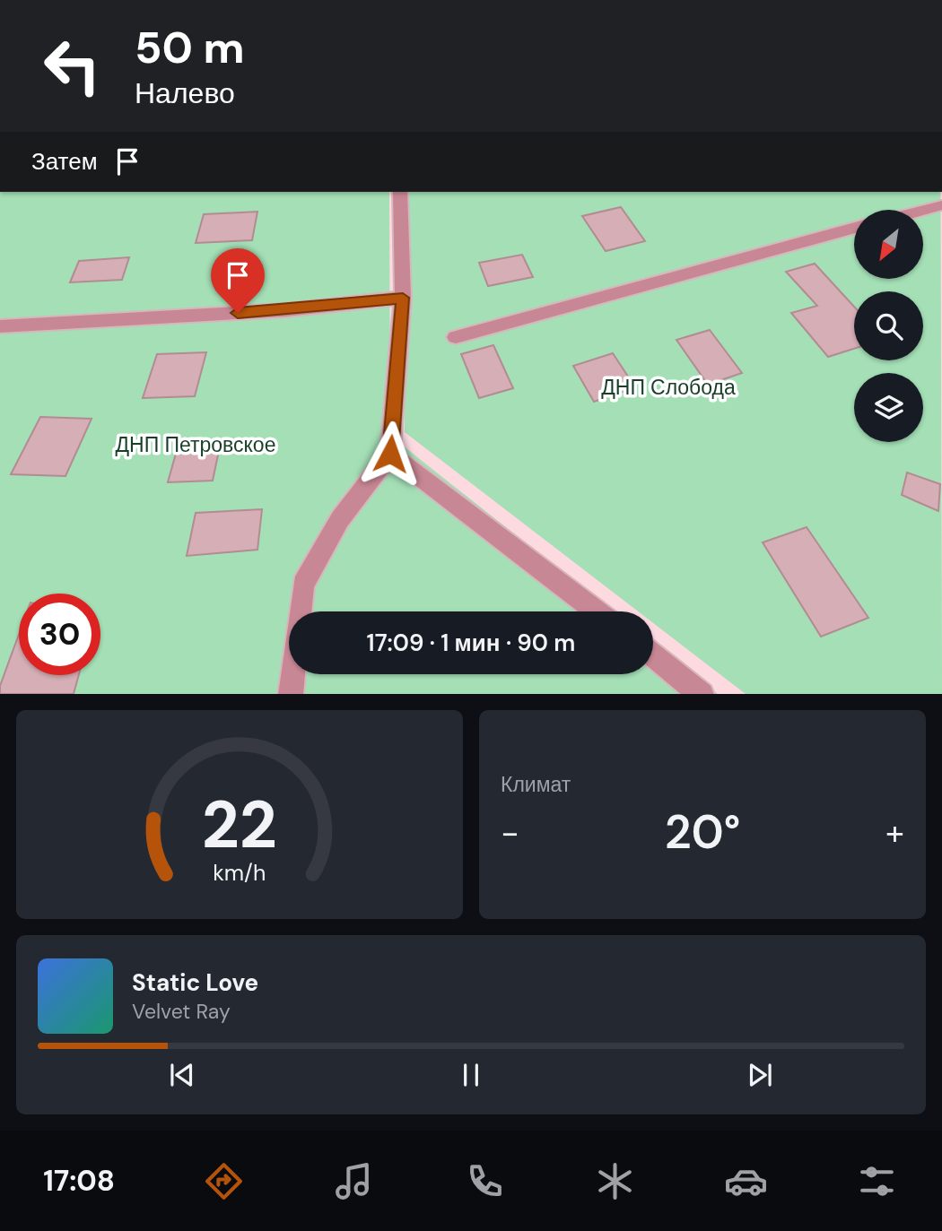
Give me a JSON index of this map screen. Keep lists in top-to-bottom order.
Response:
{
  "parks": ["ДНП Слобода", "ДНП Петровское"],
  "north": "bottom left",
  "page": {
    "turn": ["50 m", "Налево"],
    "then": "Затем",
    "limit": "30",
    "trip": "17:09 · 1 мин · 90 m",
    "tile": "Климат",
    "heat": ["−", "20°", "+"],
    "song": ["Static Love", "Velvet Ray"],
    "tabs": "17:08",
    "gauge": ["22", "km/h"]
  }
}
